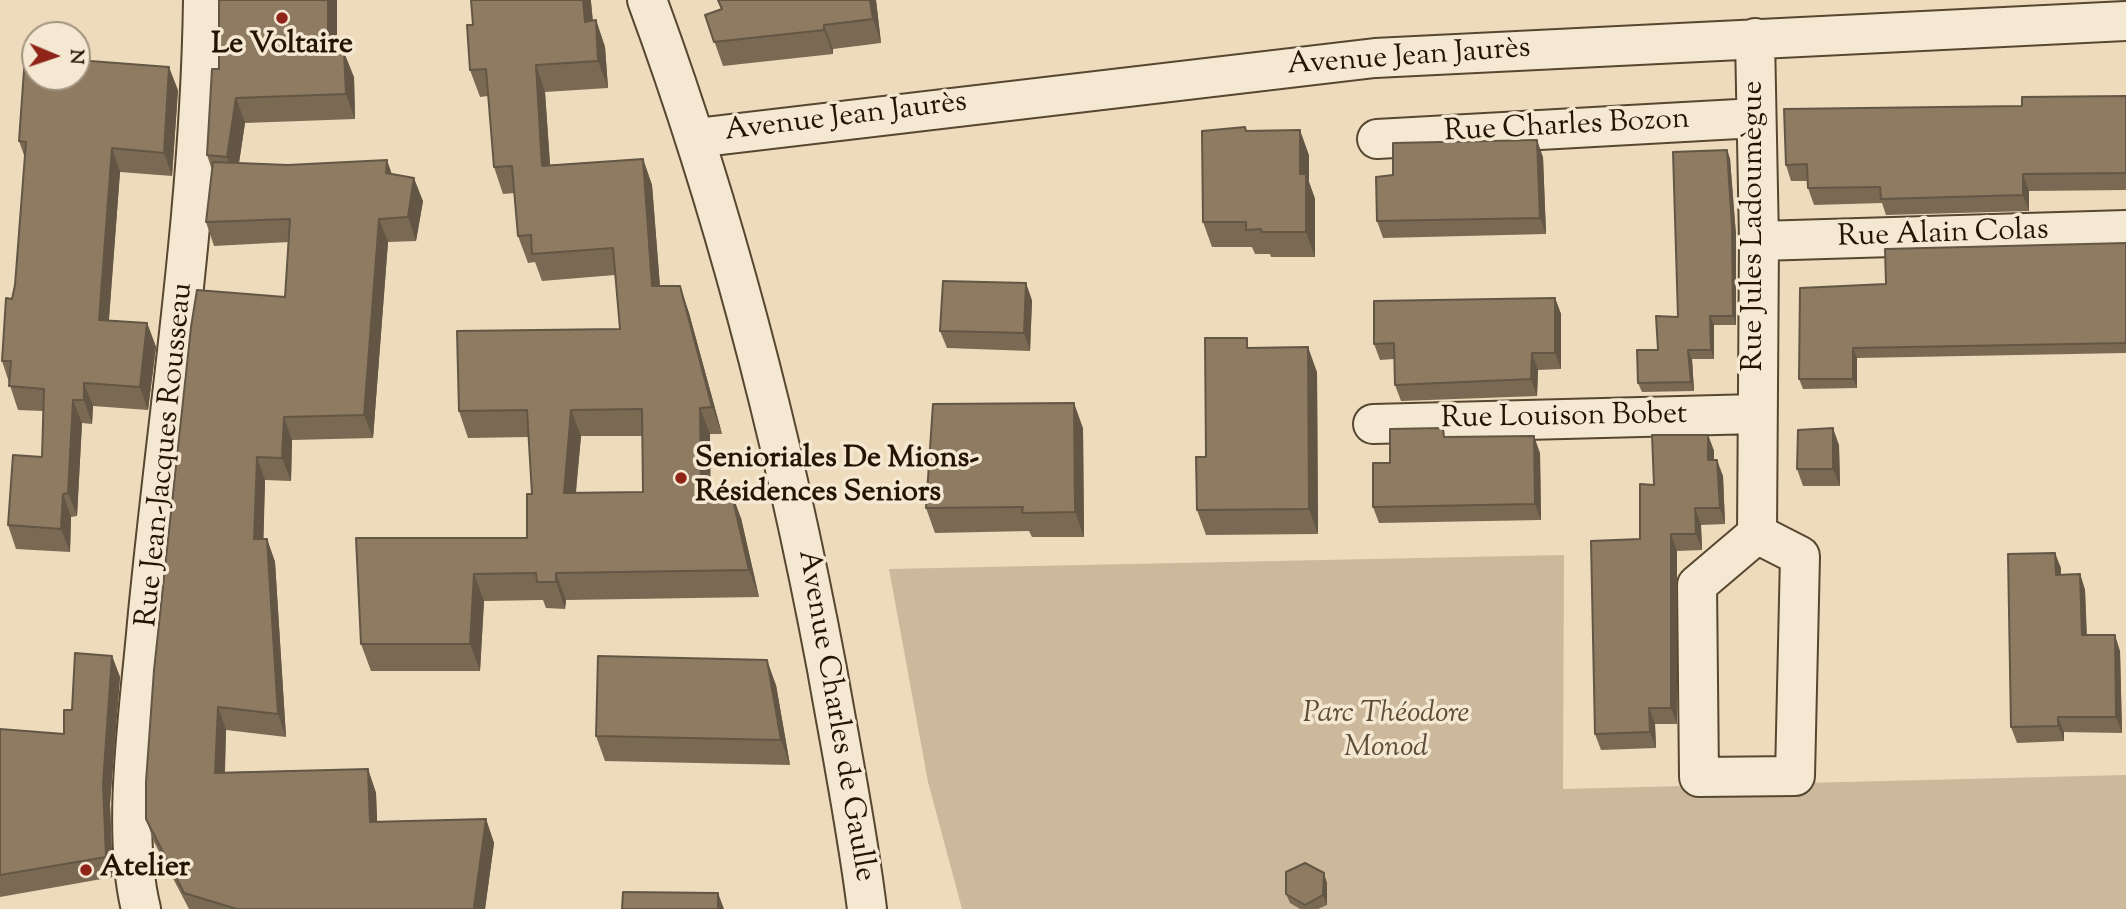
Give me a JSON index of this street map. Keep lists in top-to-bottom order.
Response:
{
  "streets": {
    "street": [
      "Avenue Jean Jaurès",
      "Rue Charles Bozon",
      "Rue Jules Ladoumègue",
      "Rue Alain Colas",
      "Rue Louison Bobet",
      "Rue Jean-Jacques Rousseau",
      "Avenue Charles de Gaulle"
    ]
  },
  "crossings": [
    ["Avenue Jean Jaurès", "Rue Jules Ladoumègue"],
    ["Avenue Jean Jaurès", "Avenue Charles de Gaulle"],
    ["Rue Charles Bozon", "Rue Jules Ladoumègue"],
    ["Rue Jules Ladoumègue", "Rue Alain Colas"],
    ["Rue Jules Ladoumègue", "Rue Louison Bobet"]
  ],
  "parks": ["Parc Théodore Monod"],
  "places": ["Le Voltaire", "Senioriales De Mions- Résidences Seniors", "Atelier"],
  "north": "right"
}
